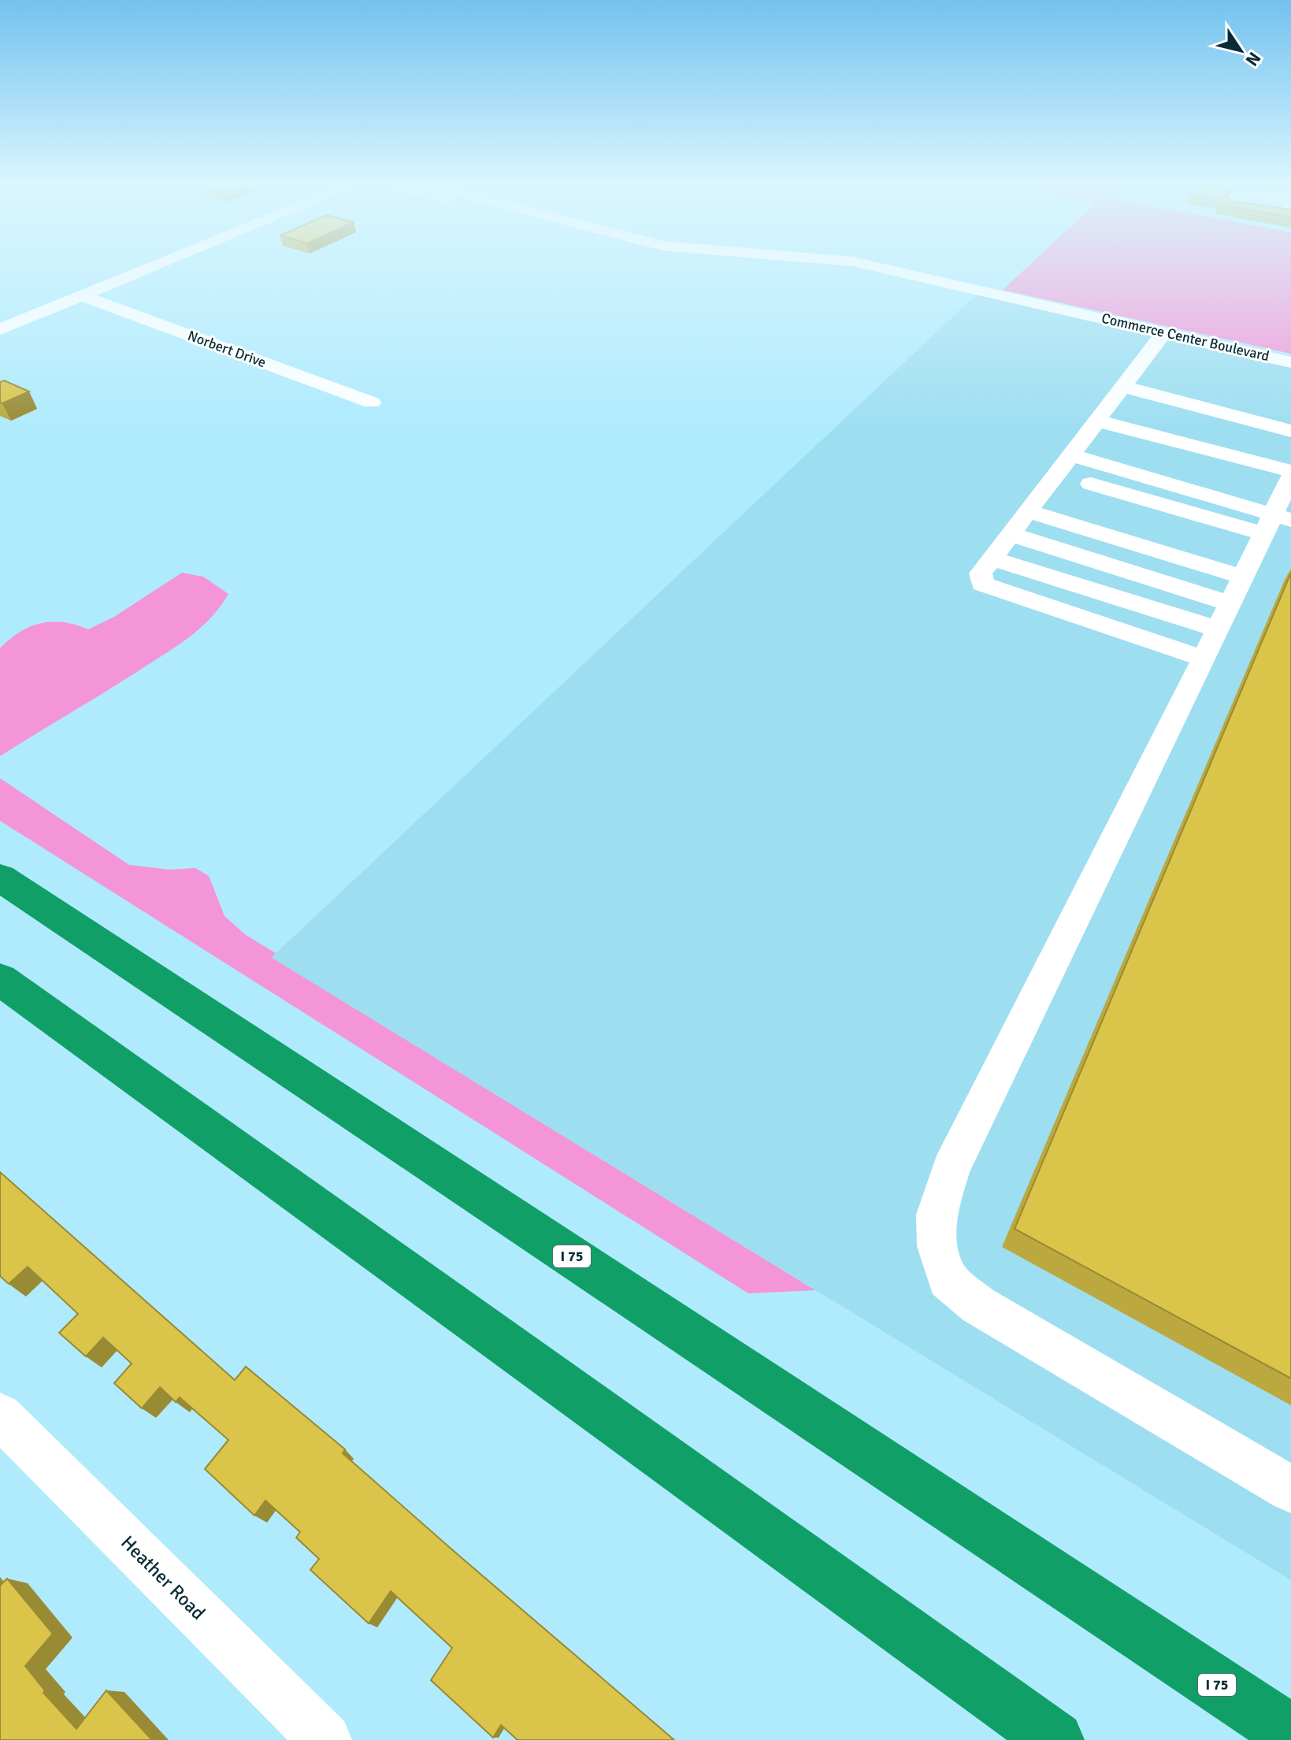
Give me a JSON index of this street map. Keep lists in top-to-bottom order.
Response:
{
  "streets": {
    "highway": ["I 75"],
    "street": ["Commerce Center Boulevard", "Norbert Drive", "Heather Road"]
  },
  "north": "bottom right"
}
